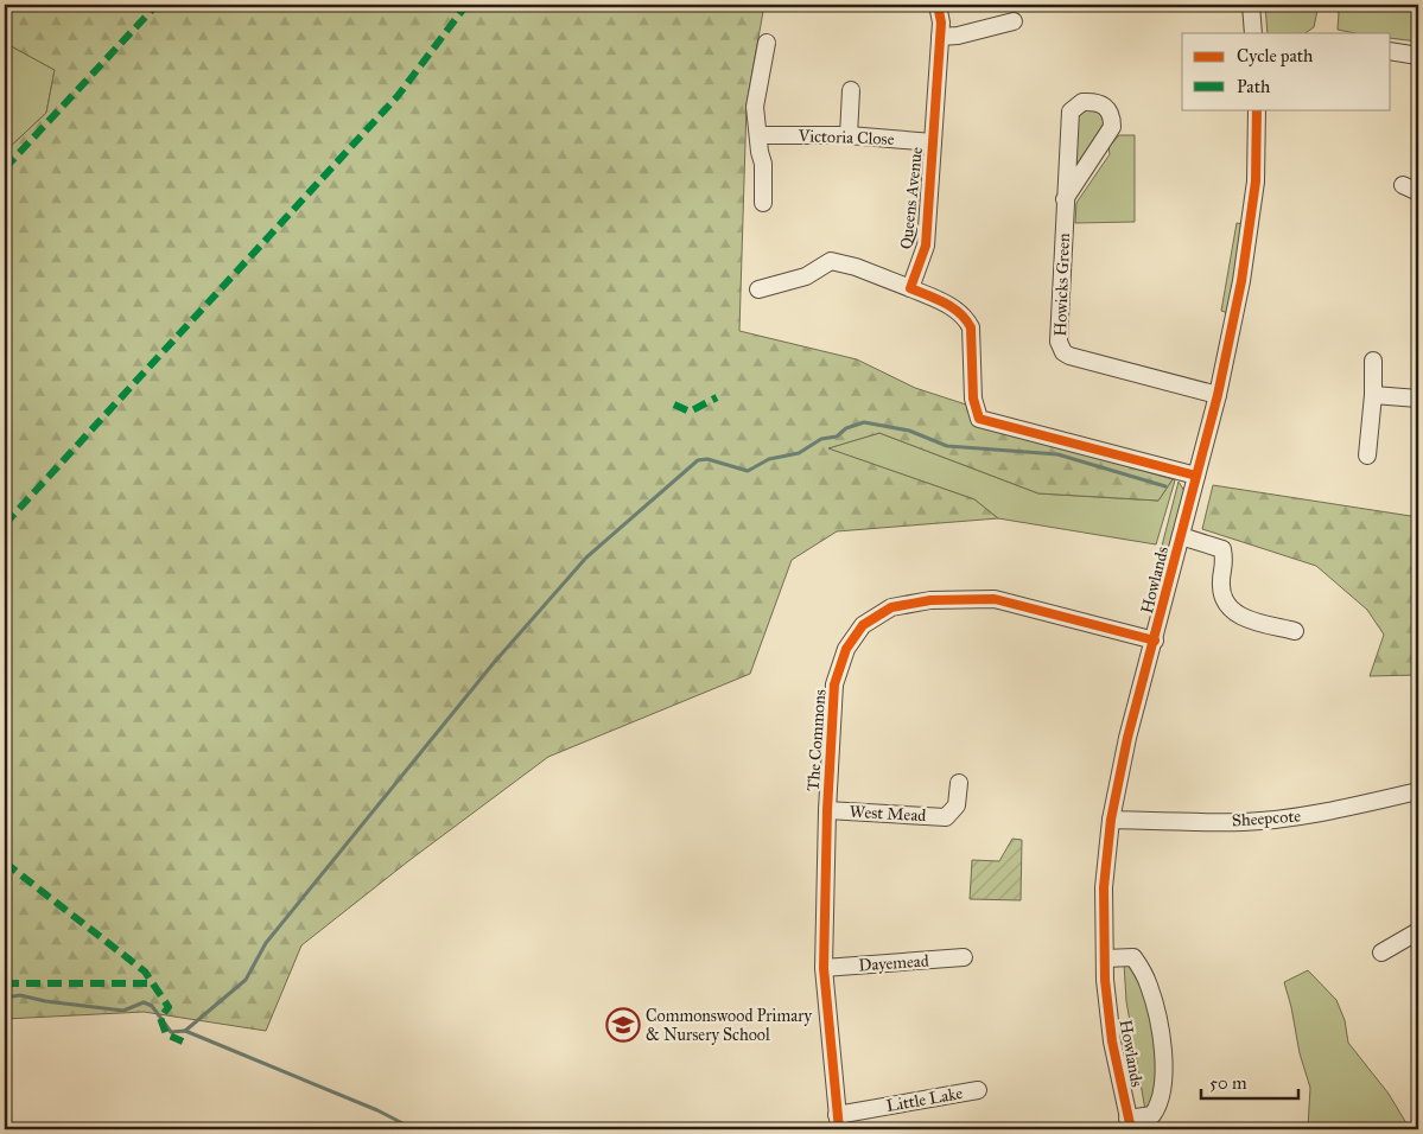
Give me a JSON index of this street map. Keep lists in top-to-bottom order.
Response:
{
  "streets": {
    "street": [
      "Victoria Close",
      "Queens Avenue",
      "Howicks Green",
      "Howlands",
      "The Commons",
      "West Mead",
      "Sheepcote",
      "Dayemead",
      "Little Lake"
    ]
  },
  "crossings": [
    ["Victoria Close", "Queens Avenue"],
    ["Howicks Green", "Howlands"],
    ["Howlands", "The Commons"],
    ["Howlands", "Sheepcote"],
    ["The Commons", "West Mead"],
    ["The Commons", "Dayemead"],
    ["The Commons", "Little Lake"]
  ],
  "places": {
    "school or university": ["Commonswood Primary & Nursery School"]
  },
  "legend": ["Cycle path", "Path"],
  "scale_bar": "50 m"
}
